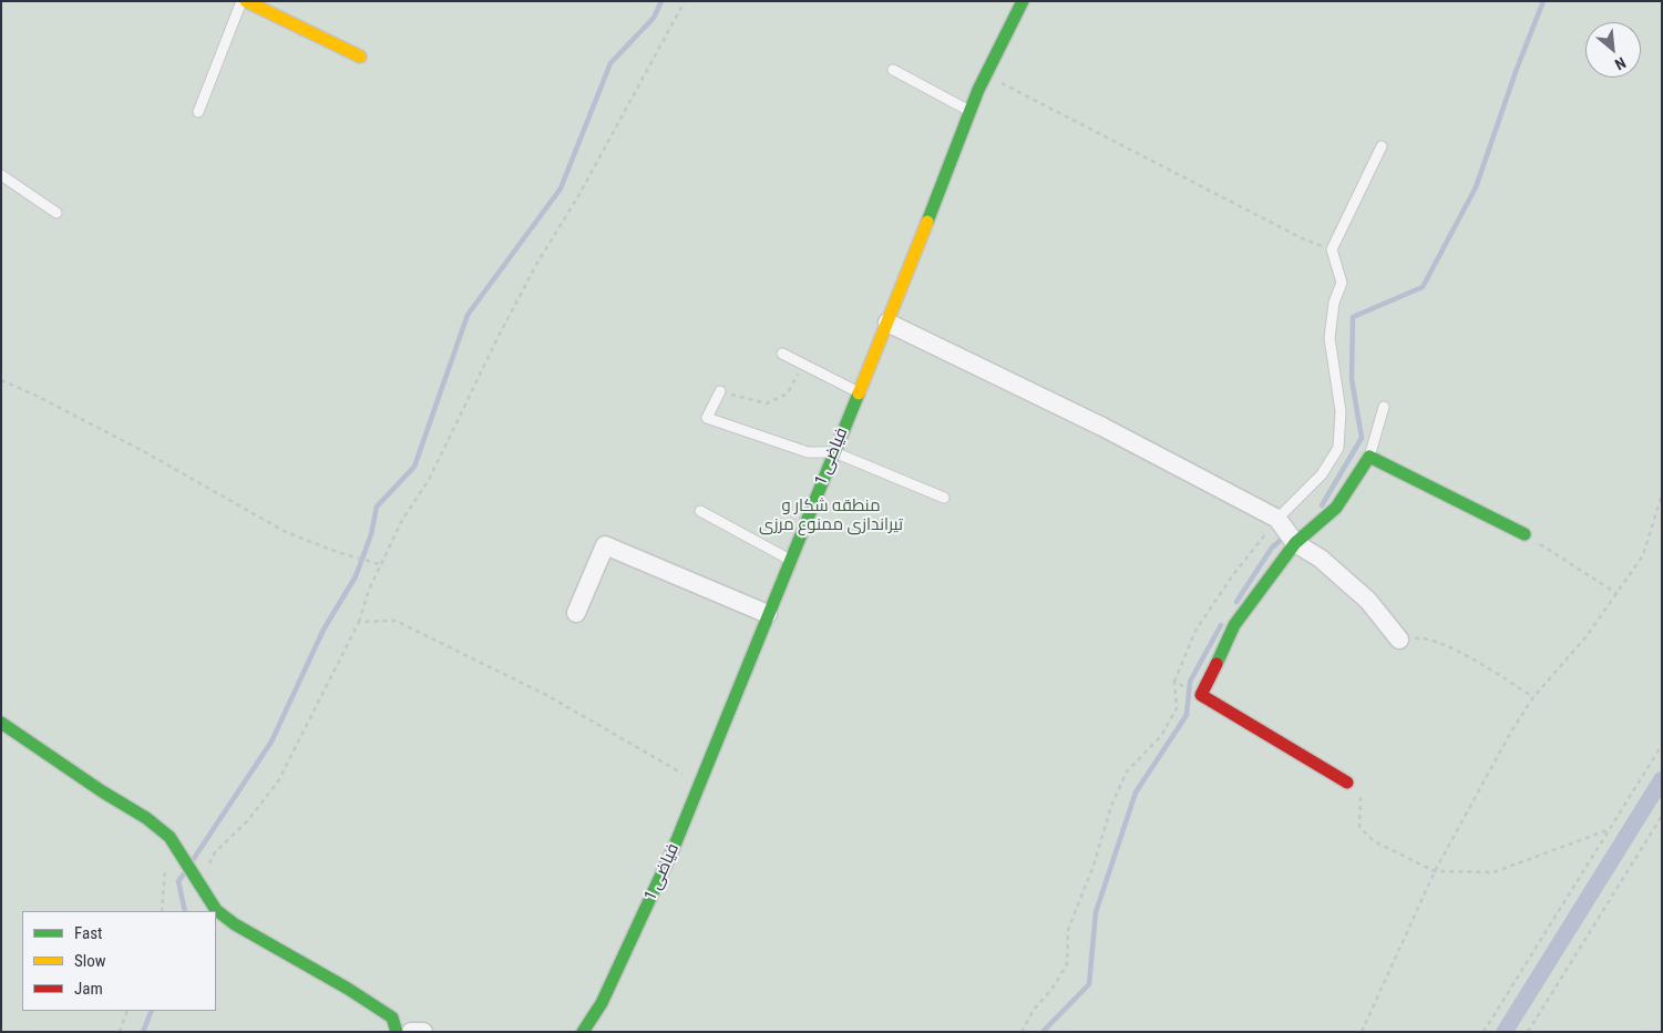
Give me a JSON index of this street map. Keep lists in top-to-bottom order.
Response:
{
  "streets": {
    "street": ["فیاضی 1"]
  },
  "parks": ["منطقه شکار و تیراندازی ممنوع مرزی"],
  "legend": ["Fast", "Slow", "Jam"],
  "north": "bottom right"
}
